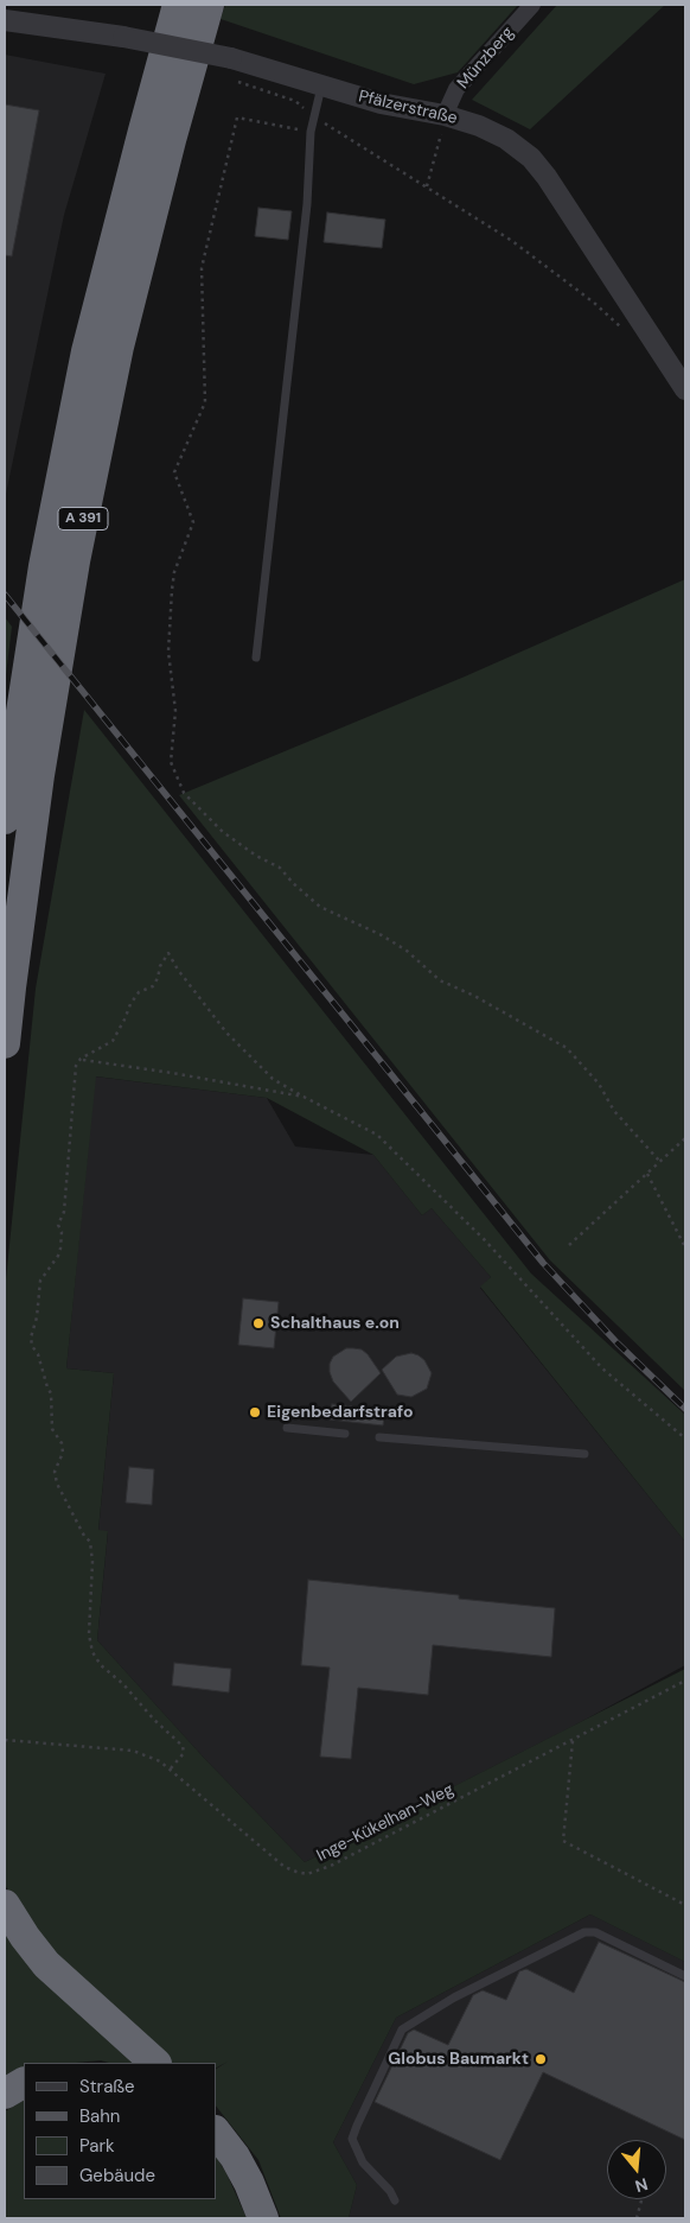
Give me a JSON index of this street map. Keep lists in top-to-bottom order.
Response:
{
  "streets": {
    "highway": ["A 391"],
    "street": ["Münzberg", "Pfälzerstraße"],
    "path": ["Inge-Kükelhan-Weg"]
  },
  "crossings": [
    ["Münzberg", "Pfälzerstraße"]
  ],
  "places": ["Schalthaus e.on", "Eigenbedarfstrafo", "Globus Baumarkt"],
  "legend": [
    "Straße",
    "Bahn",
    "Park",
    "Gebäude"
  ],
  "north": "bottom"
}
